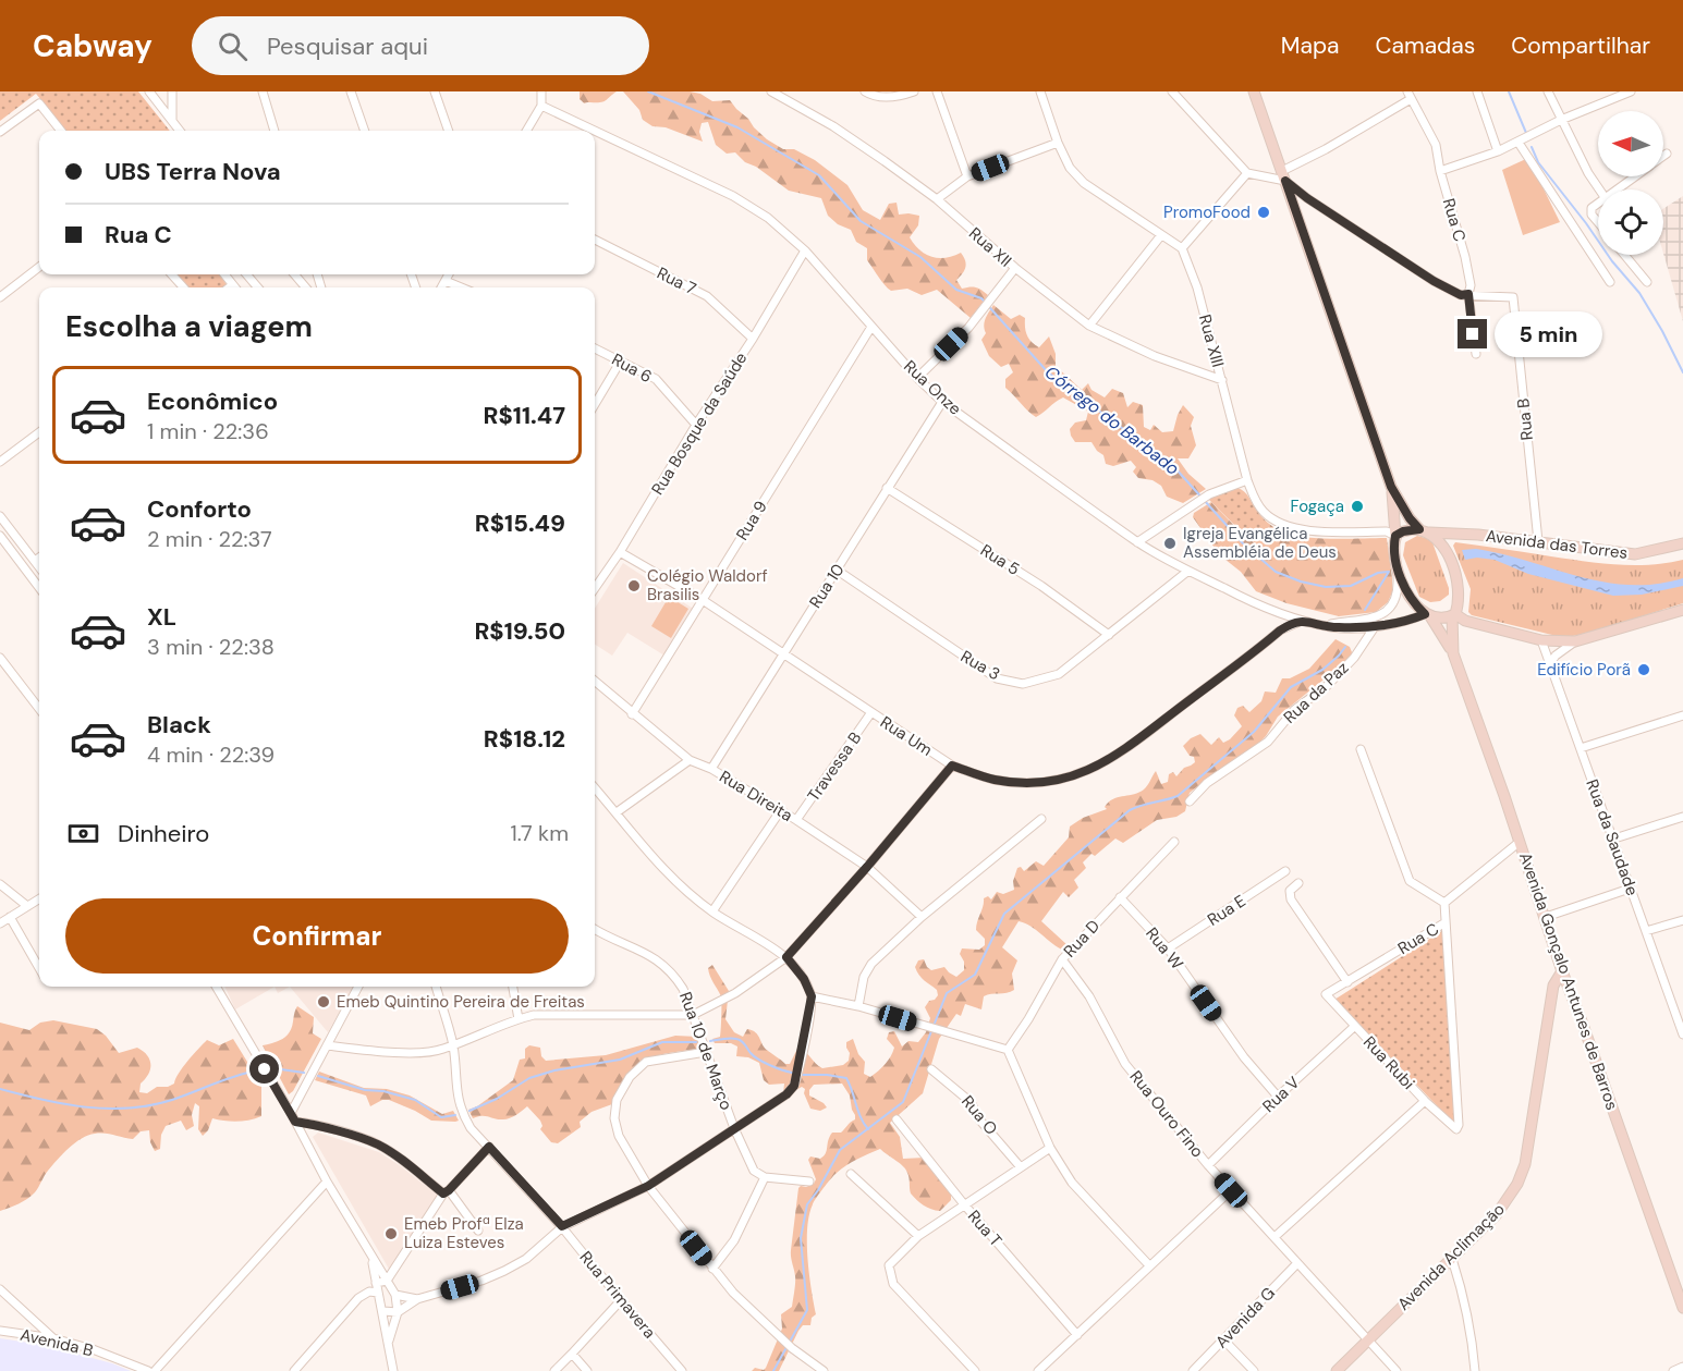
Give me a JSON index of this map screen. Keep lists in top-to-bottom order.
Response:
{
  "streets": {
    "main road": ["Avenida das Torres", "Avenida Gonçalo Antunes de Barros", "Avenida Aclimação"],
    "street": [
      "Rua C",
      "Rua XII",
      "Rua 7",
      "Rua XIII",
      "Rua 6",
      "Rua Onze",
      "Rua B",
      "Rua Bosque da Saúde",
      "Rua 9",
      "Rua 5",
      "Rua 10",
      "Rua 3",
      "Rua da Paz",
      "Rua Um",
      "Travessa B",
      "Rua Direita",
      "Rua da Saudade",
      "Rua E",
      "Rua D",
      "Rua W",
      "Rua 10 de Março",
      "Rua Rubi",
      "Rua V",
      "Rua Ouro Fino",
      "Rua O",
      "Rua T",
      "Rua Primavera",
      "Avenida G",
      "Avenida B"
    ]
  },
  "crossings": [
    ["Rua C", "Rua B"],
    ["Rua C", "Avenida Gonçalo Antunes de Barros"],
    ["Rua C", "Rua Rubi"],
    ["Rua XII", "Rua XIII"],
    ["Rua 7", "Rua Bosque da Saúde"],
    ["Rua XIII", "Avenida Gonçalo Antunes de Barros"],
    ["Rua 6", "Rua Bosque da Saúde"],
    ["Rua Onze", "Rua Bosque da Saúde"],
    ["Rua Onze", "Rua 9"],
    ["Rua Onze", "Rua 10"],
    ["Rua Onze", "Rua 3"],
    ["Rua Onze", "Rua da Paz"],
    ["Rua Onze", "Rua Um"],
    ["Rua Onze", "Avenida Gonçalo Antunes de Barros"],
    ["Rua B", "Avenida das Torres"],
    ["Rua Bosque da Saúde", "Rua Um"],
    ["Rua 9", "Rua Um"],
    ["Rua 9", "Rua Direita"],
    ["Avenida das Torres", "Avenida Gonçalo Antunes de Barros"],
    ["Rua 5", "Rua 10"],
    ["Rua 5", "Rua 3"],
    ["Rua 10", "Rua 3"],
    ["Rua 10", "Rua Um"],
    ["Rua 10", "Rua Direita"],
    ["Rua Um", "Travessa B"],
    ["Travessa B", "Rua Direita"],
    ["Rua E", "Rua W"],
    ["Rua D", "Rua W"],
    ["Rua D", "Rua Ouro Fino"],
    ["Rua W", "Rua V"],
    ["Avenida Gonçalo Antunes de Barros", "Avenida Aclimação"],
    ["Rua Rubi", "Rua V"],
    ["Rua V", "Rua Ouro Fino"],
    ["Rua Ouro Fino", "Avenida Aclimação"],
    ["Rua Ouro Fino", "Avenida G"]
  ],
  "water": ["Córrego do Barbado"],
  "places": [
    "PromoFood",
    "Fogaça",
    "Igreja Evangélica Assembléia de Deus",
    "Colégio Waldorf Brasilis",
    "Edifício Porã",
    "Emeb Quintino Pereira de Freitas",
    "Emeb Profª Elza Luiza Esteves"
  ],
  "north": "left",
  "page": {
    "header": "Cabway",
    "search": "Pesquisar aqui",
    "nav": ["Mapa", "Camadas", "Compartilhar"],
    "banner": ["UBS Terra Nova", "Rua C"],
    "heading": "Escolha a viagem",
    "bubble": "5 min",
    "list": [
      {
        "name": "Econômico",
        "note": "1 min · 22:36",
        "value": "R$11.47"
      },
      {
        "name": "Conforto",
        "note": "2 min · 22:37",
        "value": "R$15.49"
      },
      {
        "name": "XL",
        "note": "3 min · 22:38",
        "value": "R$19.50"
      },
      {
        "name": "Black",
        "note": "4 min · 22:39",
        "value": "R$18.12"
      }
    ],
    "pay": ["Dinheiro", "1.7 km"],
    "buttons": "Confirmar"
  }
}
